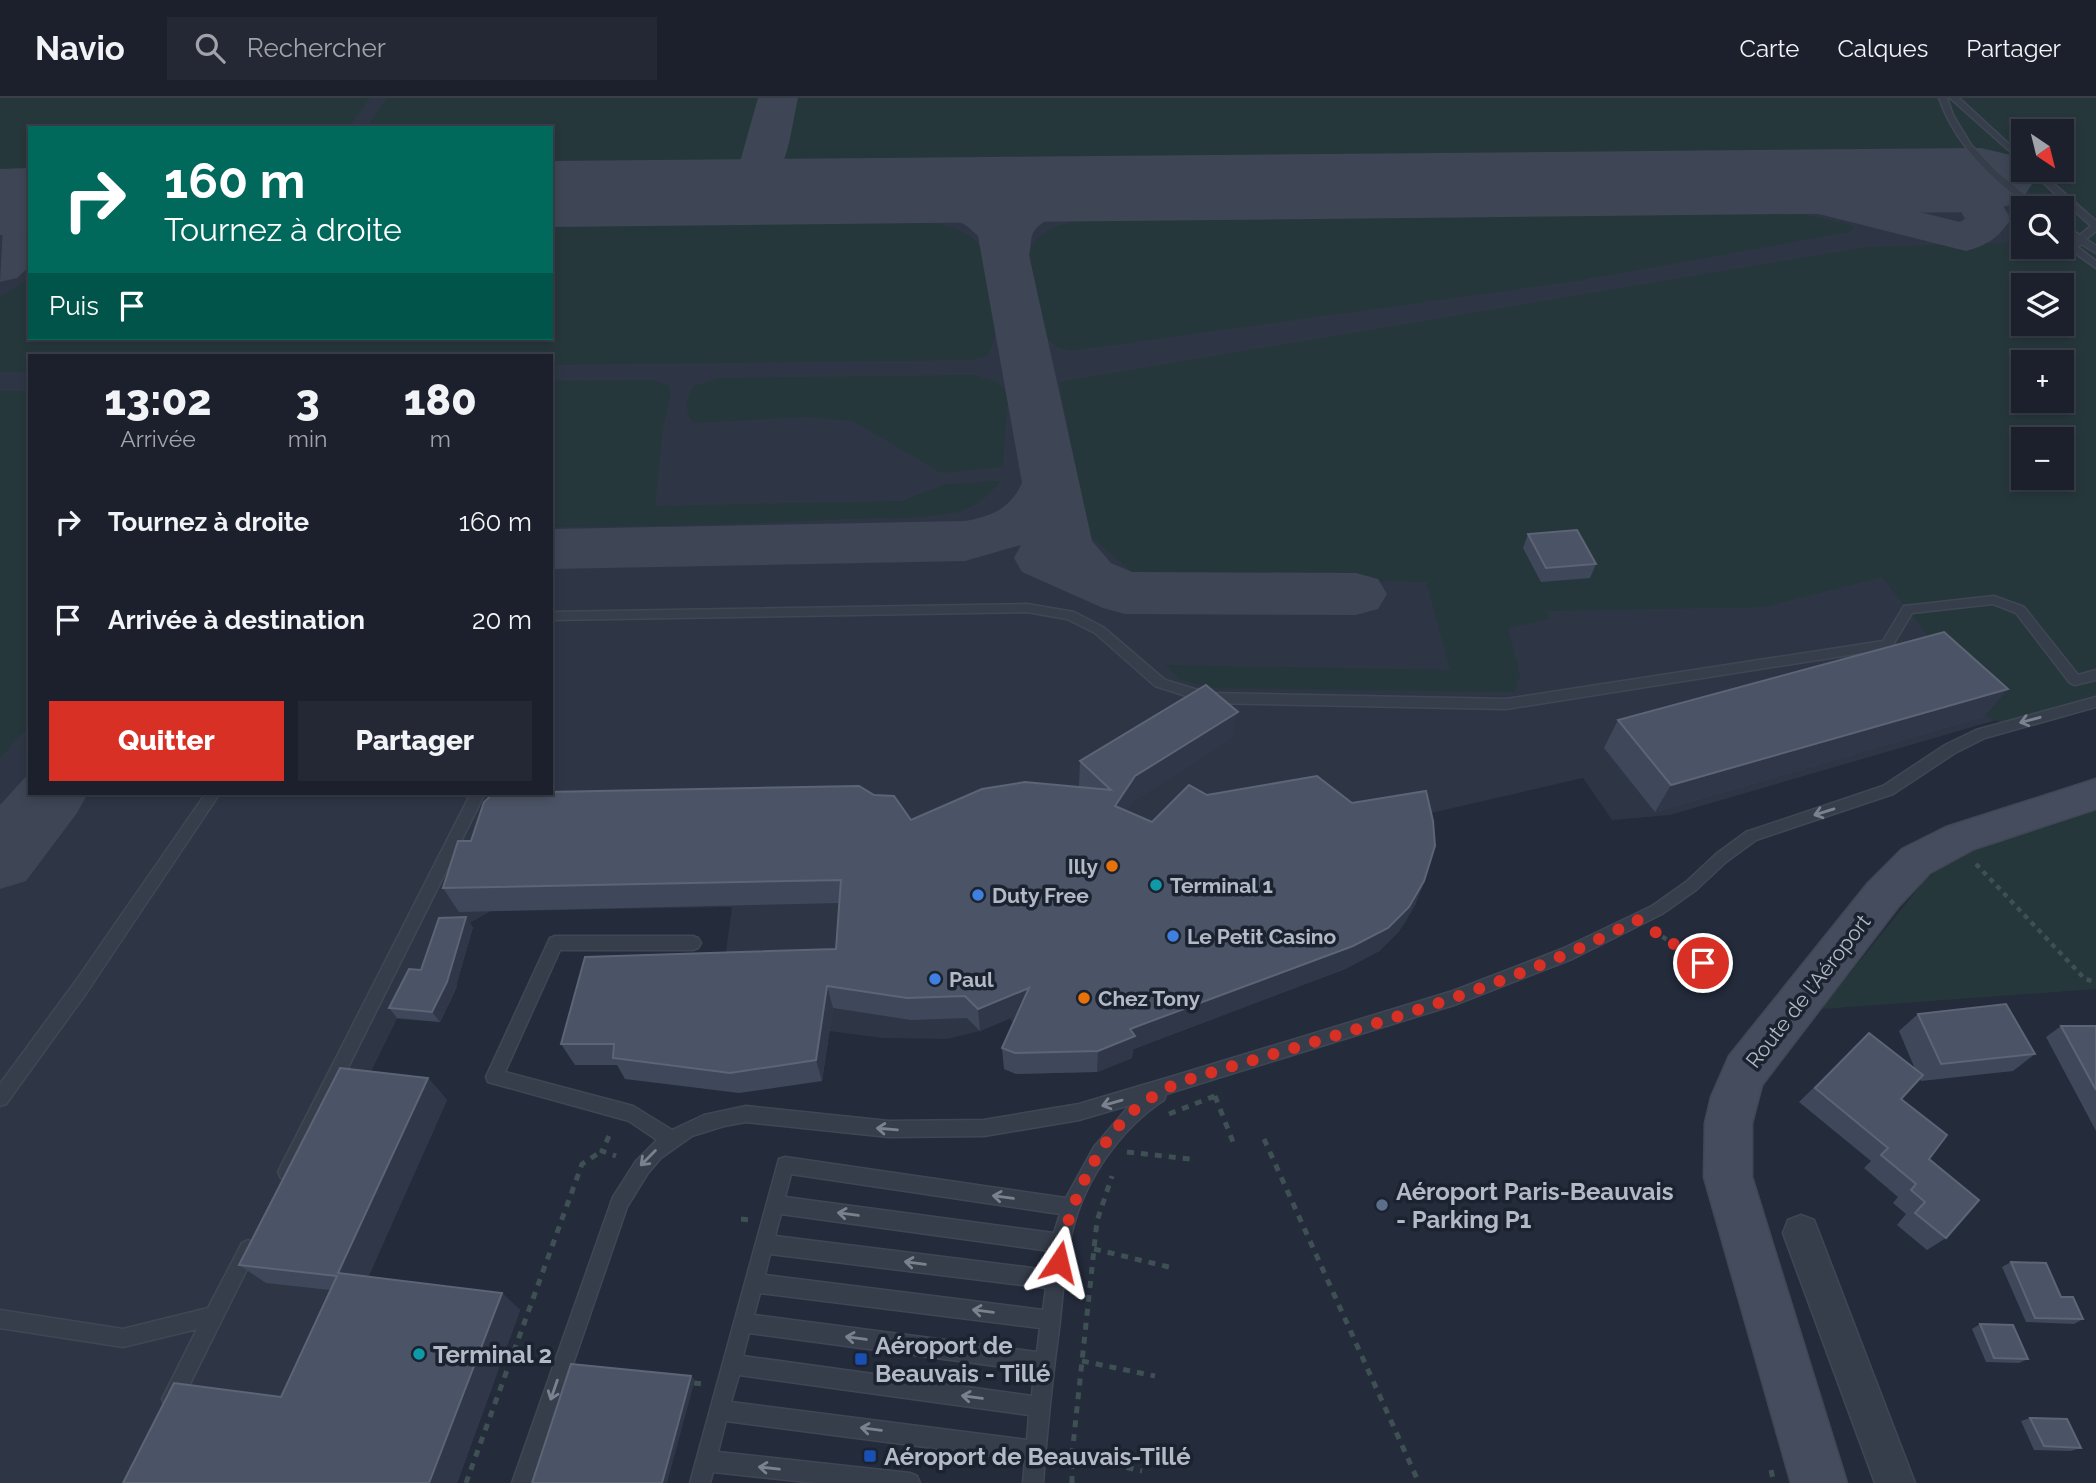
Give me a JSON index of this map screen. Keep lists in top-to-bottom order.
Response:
{
  "streets": {
    "street": ["Route de l'Aéroport"]
  },
  "places": {
    "other": [
      "Illy",
      "Terminal 1",
      "Duty Free",
      "Le Petit Casino",
      "Paul",
      "Chez Tony",
      "Aéroport Paris-Beauvais - Parking P1",
      "Terminal 2"
    ],
    "transit": ["Aéroport de Beauvais - Tillé", "Aéroport de Beauvais-Tillé"]
  },
  "north": "bottom right",
  "page": {
    "header": "Navio",
    "search": "Rechercher",
    "nav": ["Carte", "Calques", "Partager"],
    "map_buttons": ["+", "−"],
    "turn": ["160 m", "Tournez à droite"],
    "then": "Puis",
    "eta": [
      "13:02",
      "Arrivée",
      "3",
      "min",
      "180",
      "m"
    ],
    "list": [
      {
        "name": "Tournez à droite",
        "value": "160 m"
      },
      {
        "name": "Arrivée à destination",
        "value": "20 m"
      }
    ],
    "buttons": ["Quitter", "Partager"]
  }
}
